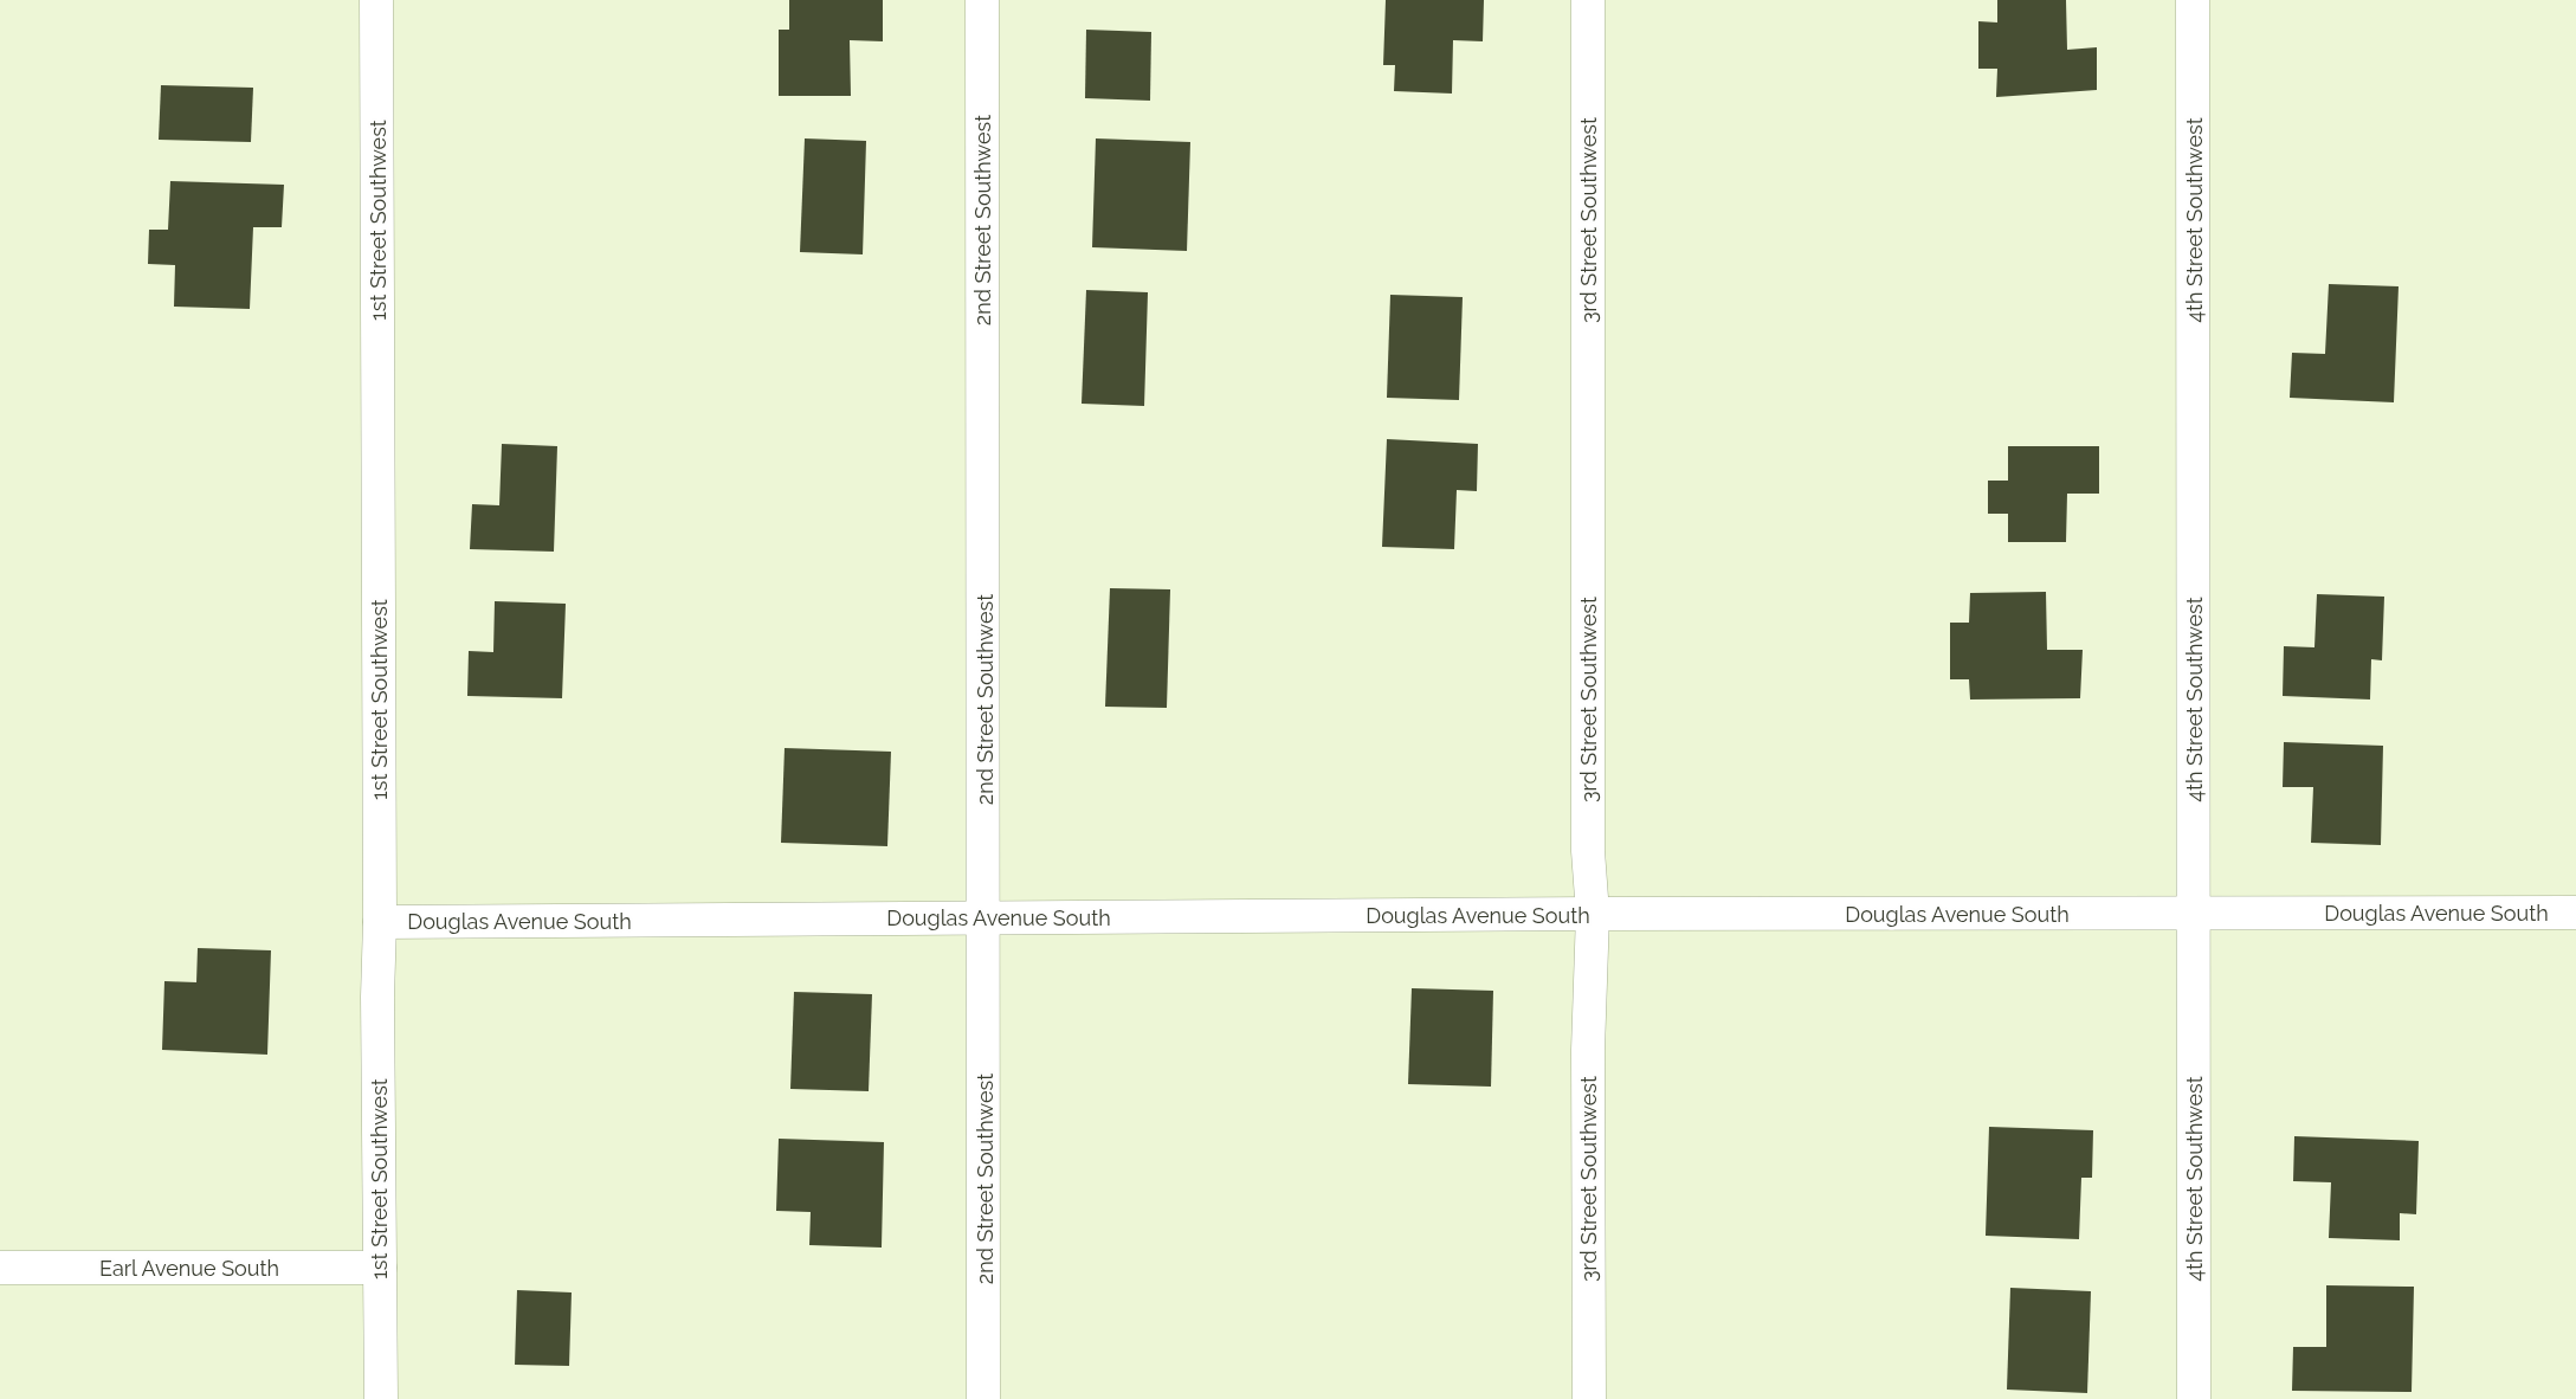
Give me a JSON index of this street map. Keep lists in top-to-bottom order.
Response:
{
  "streets": {
    "street": [
      "1st Street Southwest",
      "2nd Street Southwest",
      "3rd Street Southwest",
      "4th Street Southwest",
      "Douglas Avenue South",
      "Earl Avenue South"
    ]
  },
  "crossings": [
    ["1st Street Southwest", "Douglas Avenue South"],
    ["1st Street Southwest", "Earl Avenue South"],
    ["2nd Street Southwest", "Douglas Avenue South"],
    ["3rd Street Southwest", "Douglas Avenue South"],
    ["4th Street Southwest", "Douglas Avenue South"]
  ]
}
